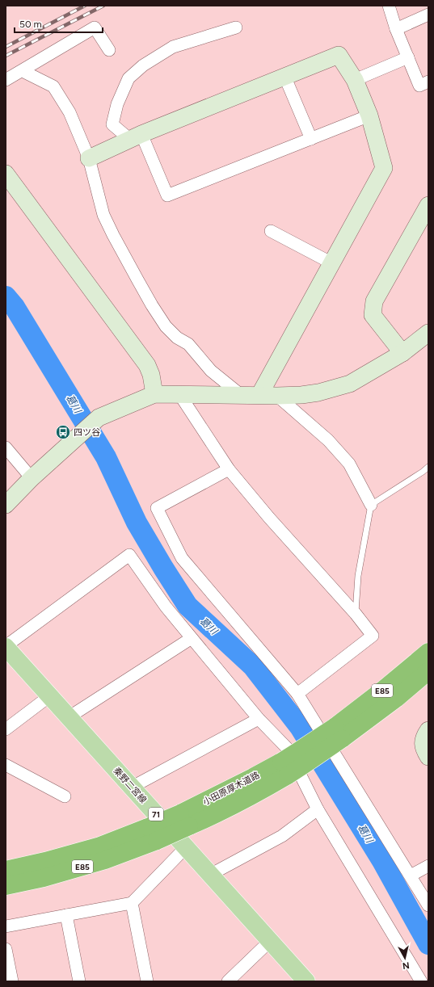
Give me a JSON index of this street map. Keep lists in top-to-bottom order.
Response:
{
  "streets": {
    "highway": ["E85", "小田原厚木道路"],
    "main road": ["秦野二宮線", "71"]
  },
  "water": ["葛川"],
  "places": {
    "bus stop": ["四ツ谷"]
  },
  "scale_bar": "50 m",
  "north": "bottom"
}
